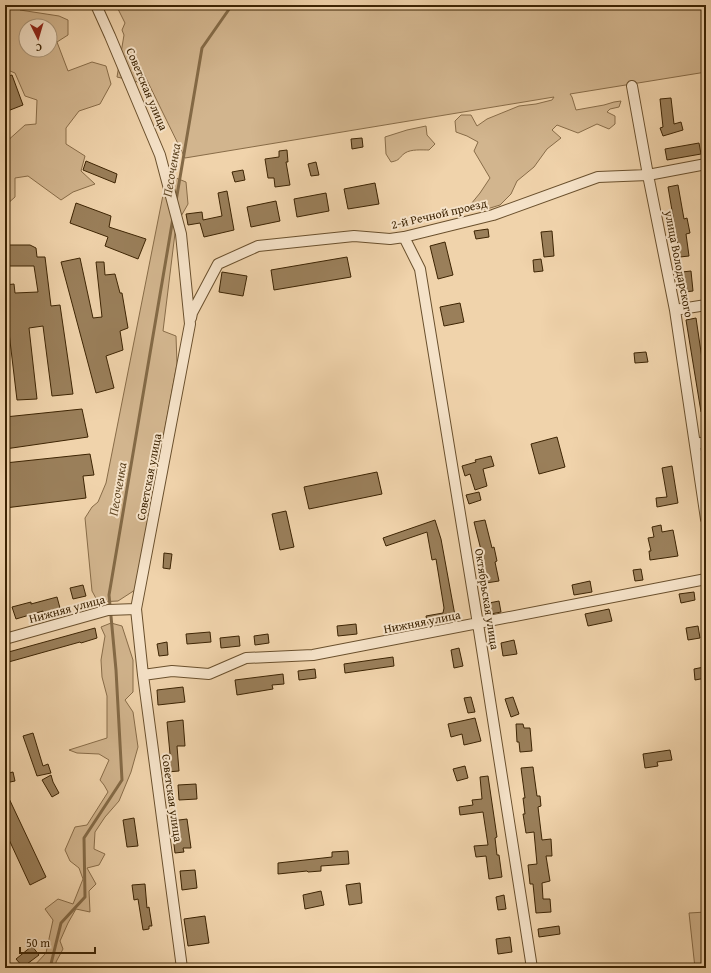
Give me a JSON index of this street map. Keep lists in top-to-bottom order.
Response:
{
  "streets": {
    "street": [
      "Советская улица",
      "2-й Речной проезд",
      "улица Володарского",
      "Октябрьская улица",
      "Нижняя улица"
    ]
  },
  "crossings": [
    ["Советская улица", "2-й Речной проезд"],
    ["Советская улица", "Нижняя улица"],
    ["2-й Речной проезд", "улица Володарского"],
    ["2-й Речной проезд", "Октябрьская улица"],
    ["Октябрьская улица", "Нижняя улица"]
  ],
  "water": ["Песоченка"],
  "scale_bar": "50 m",
  "north": "bottom"
}
